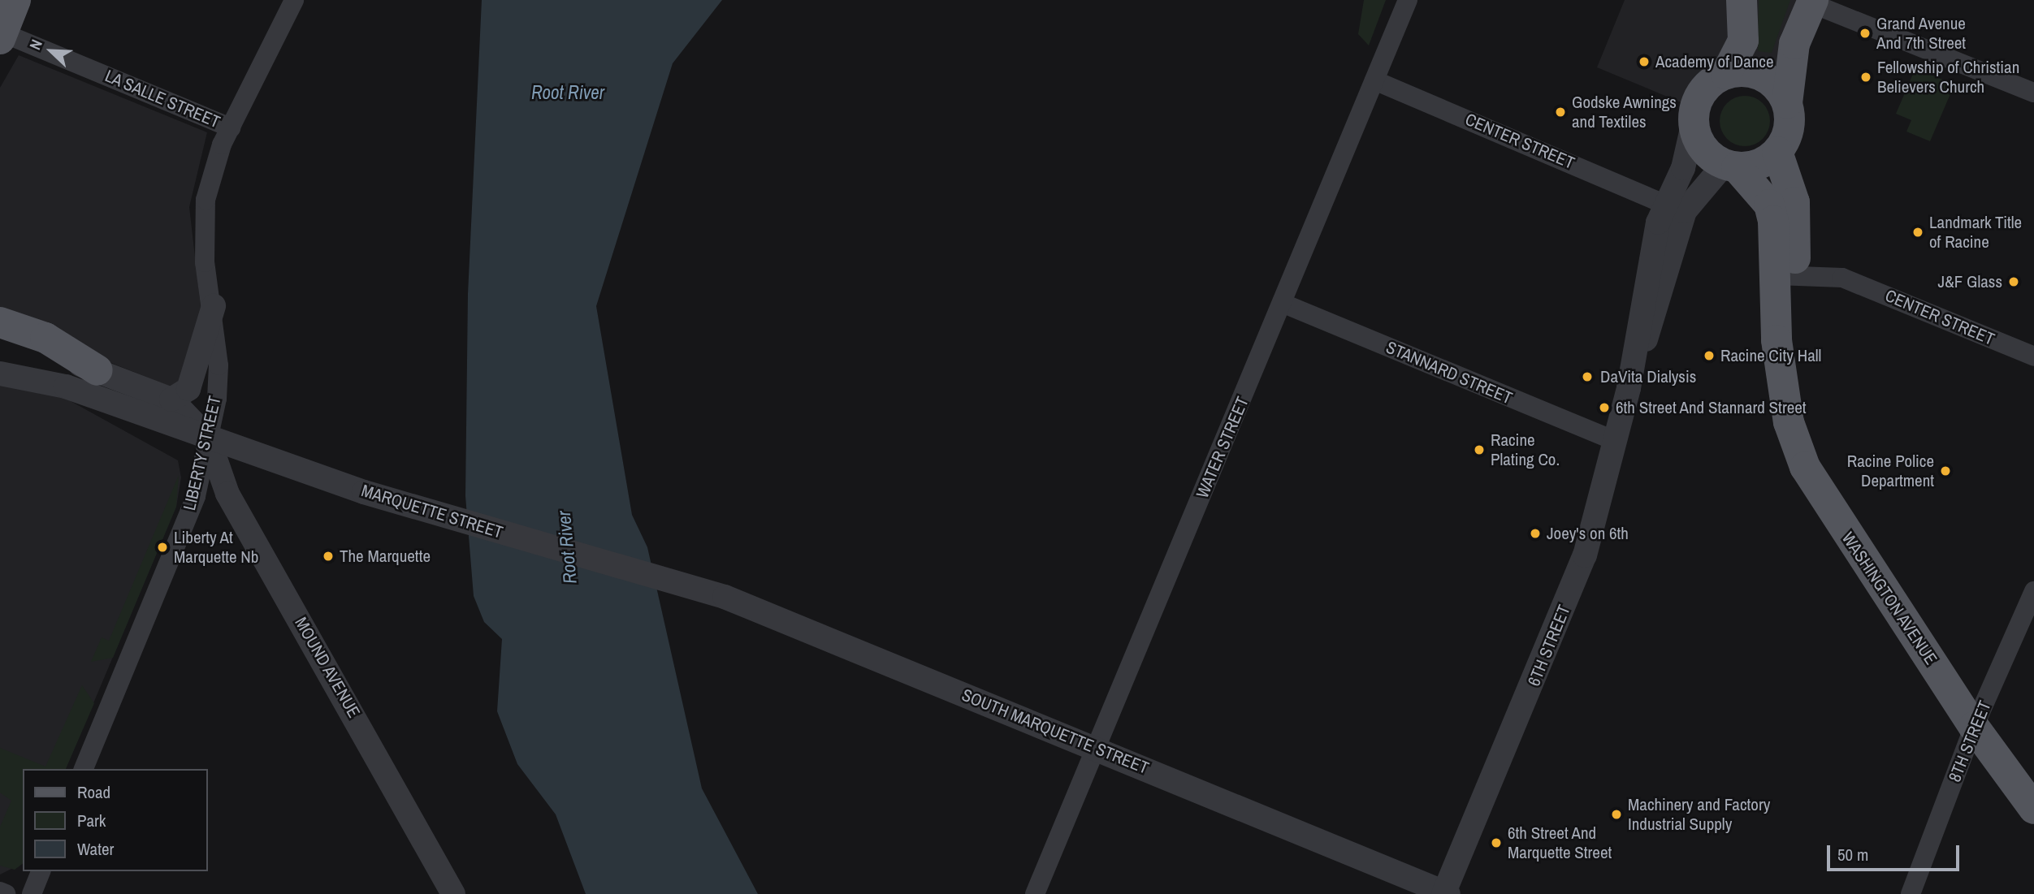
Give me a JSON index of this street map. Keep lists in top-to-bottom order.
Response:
{
  "streets": {
    "main road": ["WASHINGTON AVENUE"],
    "street": [
      "LA SALLE STREET",
      "CENTER STREET",
      "STANNARD STREET",
      "WATER STREET",
      "LIBERTY STREET",
      "MARQUETTE STREET",
      "6TH STREET",
      "MOUND AVENUE",
      "SOUTH MARQUETTE STREET",
      "8TH STREET"
    ]
  },
  "crossings": [
    ["LA SALLE STREET", "LIBERTY STREET"],
    ["CENTER STREET", "WATER STREET"],
    ["CENTER STREET", "WASHINGTON AVENUE"],
    ["CENTER STREET", "6TH STREET"],
    ["STANNARD STREET", "WATER STREET"],
    ["STANNARD STREET", "6TH STREET"],
    ["WATER STREET", "SOUTH MARQUETTE STREET"],
    ["LIBERTY STREET", "MARQUETTE STREET"],
    ["LIBERTY STREET", "MOUND AVENUE"],
    ["MARQUETTE STREET", "MOUND AVENUE"],
    ["MARQUETTE STREET", "SOUTH MARQUETTE STREET"],
    ["WASHINGTON AVENUE", "6TH STREET"],
    ["WASHINGTON AVENUE", "8TH STREET"],
    ["6TH STREET", "SOUTH MARQUETTE STREET"]
  ],
  "water": ["Root River"],
  "places": [
    "Grand Avenue And 7th Street",
    "Academy of Dance",
    "Fellowship of Christian Believers Church",
    "Godske Awnings and Textiles",
    "Landmark Title of Racine",
    "J&F Glass",
    "Racine City Hall",
    "DaVita Dialysis",
    "6th Street And Stannard Street",
    "Racine Plating Co.",
    "Racine Police Department",
    "Joey's on 6th",
    "Liberty At Marquette Nb",
    "The Marquette",
    "Machinery and Factory Industrial Supply",
    "6th Street And Marquette Street"
  ],
  "legend": ["Road", "Park", "Water"],
  "scale_bar": "50 m",
  "north": "top left"
}
